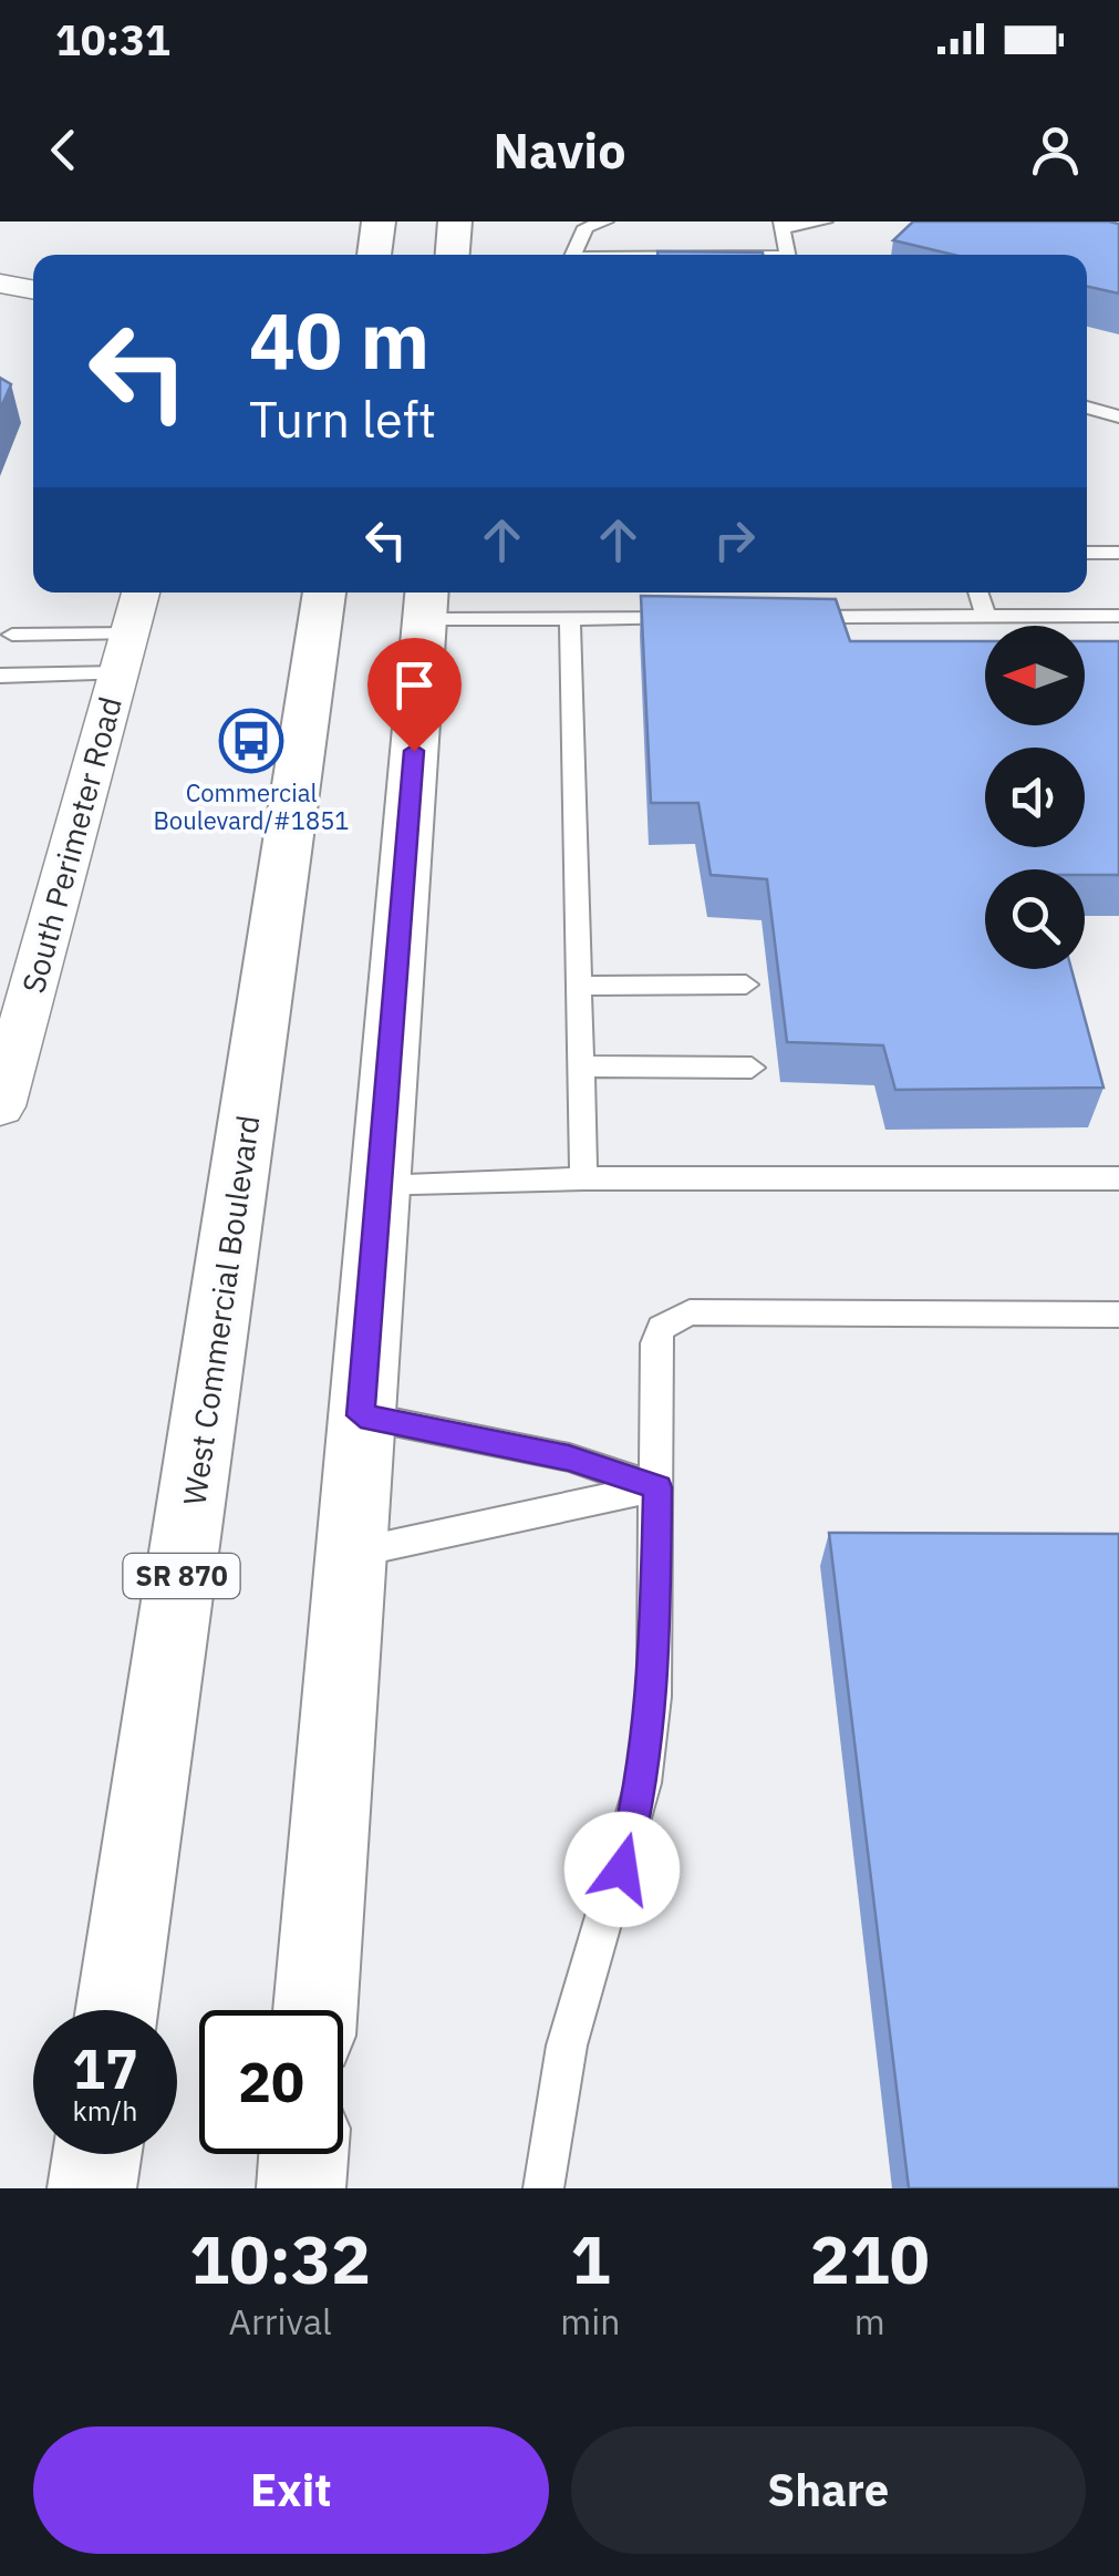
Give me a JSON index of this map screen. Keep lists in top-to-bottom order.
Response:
{
  "streets": {
    "highway": ["West Commercial Boulevard", "SR 870"],
    "street": ["South Perimeter Road"]
  },
  "places": {
    "bus stop": ["Commercial Boulevard/#1851"]
  },
  "north": "left",
  "page": {
    "status": "10:31",
    "header": "Navio",
    "turn": ["40 m", "Turn left"],
    "speed": "17 km/h",
    "limit": "20",
    "eta": [
      "10:32",
      "Arrival",
      "1",
      "min",
      "210",
      "m"
    ],
    "buttons": ["Exit", "Share"]
  }
}
